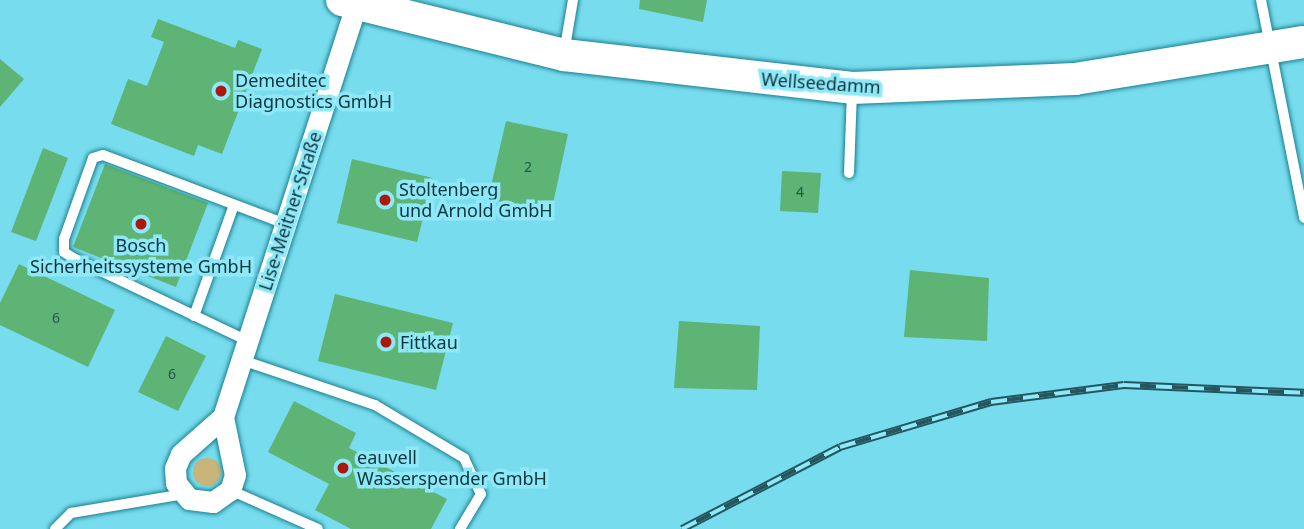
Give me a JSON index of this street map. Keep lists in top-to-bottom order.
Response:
{
  "streets": {
    "main road": ["Wellseedamm"],
    "street": ["Lise-Meitner-Straße"]
  },
  "crossings": [
    ["Wellseedamm", "Lise-Meitner-Straße"]
  ],
  "places": [
    "Demeditec Diagnostics GmbH",
    "Stoltenberg und Arnold GmbH",
    "Bosch Sicherheitssysteme GmbH",
    "Fittkau",
    "eauvell Wasserspender GmbH"
  ],
  "house_numbers": [
    "2",
    "4",
    "6",
    "6"
  ]
}
